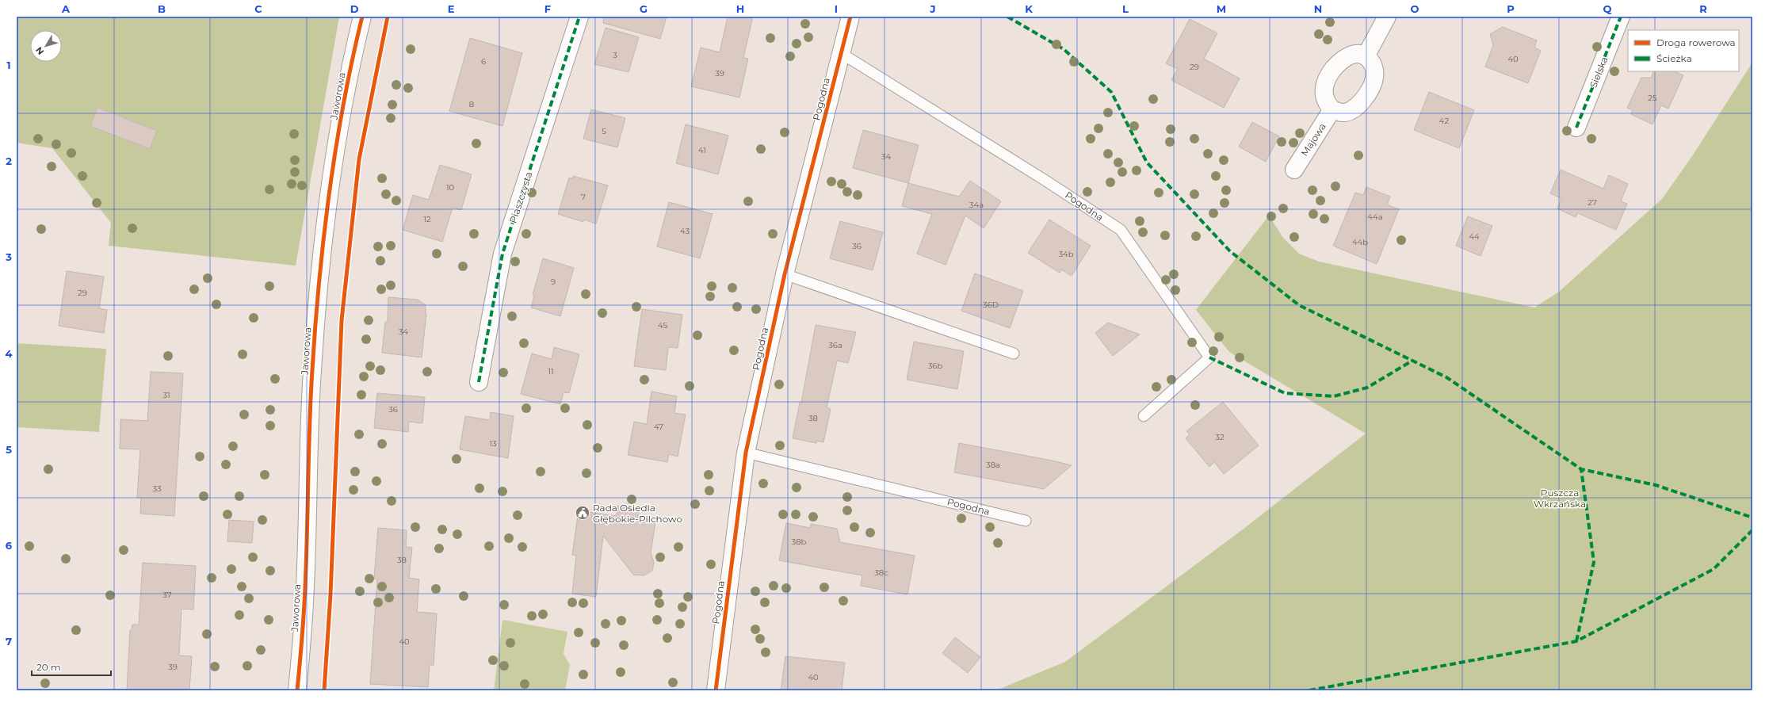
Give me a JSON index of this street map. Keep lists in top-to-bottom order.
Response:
{
  "streets": {
    "street": [
      "Sielska",
      "Jaworowa",
      "Pogodna",
      "Majowa",
      "Piaszczysta"
    ]
  },
  "parks": ["Puszcza Wkrzańska"],
  "places": {
    "public building": ["Rada Osiedla Głębokie-Pilchowo"]
  },
  "house_numbers": [
    "3",
    "40",
    "6",
    "29",
    "39",
    "25",
    "8",
    "42",
    "5",
    "41",
    "34",
    "10",
    "7",
    "27",
    "34a",
    "44a",
    "12",
    "43",
    "44",
    "44b",
    "36",
    "34b",
    "9",
    "29",
    "36D",
    "45",
    "34",
    "36a",
    "36b",
    "11",
    "31",
    "36",
    "38",
    "47",
    "32",
    "13",
    "38a",
    "33",
    "38b",
    "38",
    "38c",
    "37",
    "40",
    "39",
    "40"
  ],
  "legend": ["Droga rowerowa", "Ścieżka"],
  "scale_bar": "20 m",
  "north": "bottom left",
  "grid": {
    "columns": [
      "A",
      "B",
      "C",
      "D",
      "E",
      "F",
      "G",
      "H",
      "I",
      "J",
      "K",
      "L",
      "M",
      "N",
      "O",
      "P",
      "Q",
      "R"
    ],
    "rows": [
      "1",
      "2",
      "3",
      "4",
      "5",
      "6",
      "7"
    ]
  }
}
